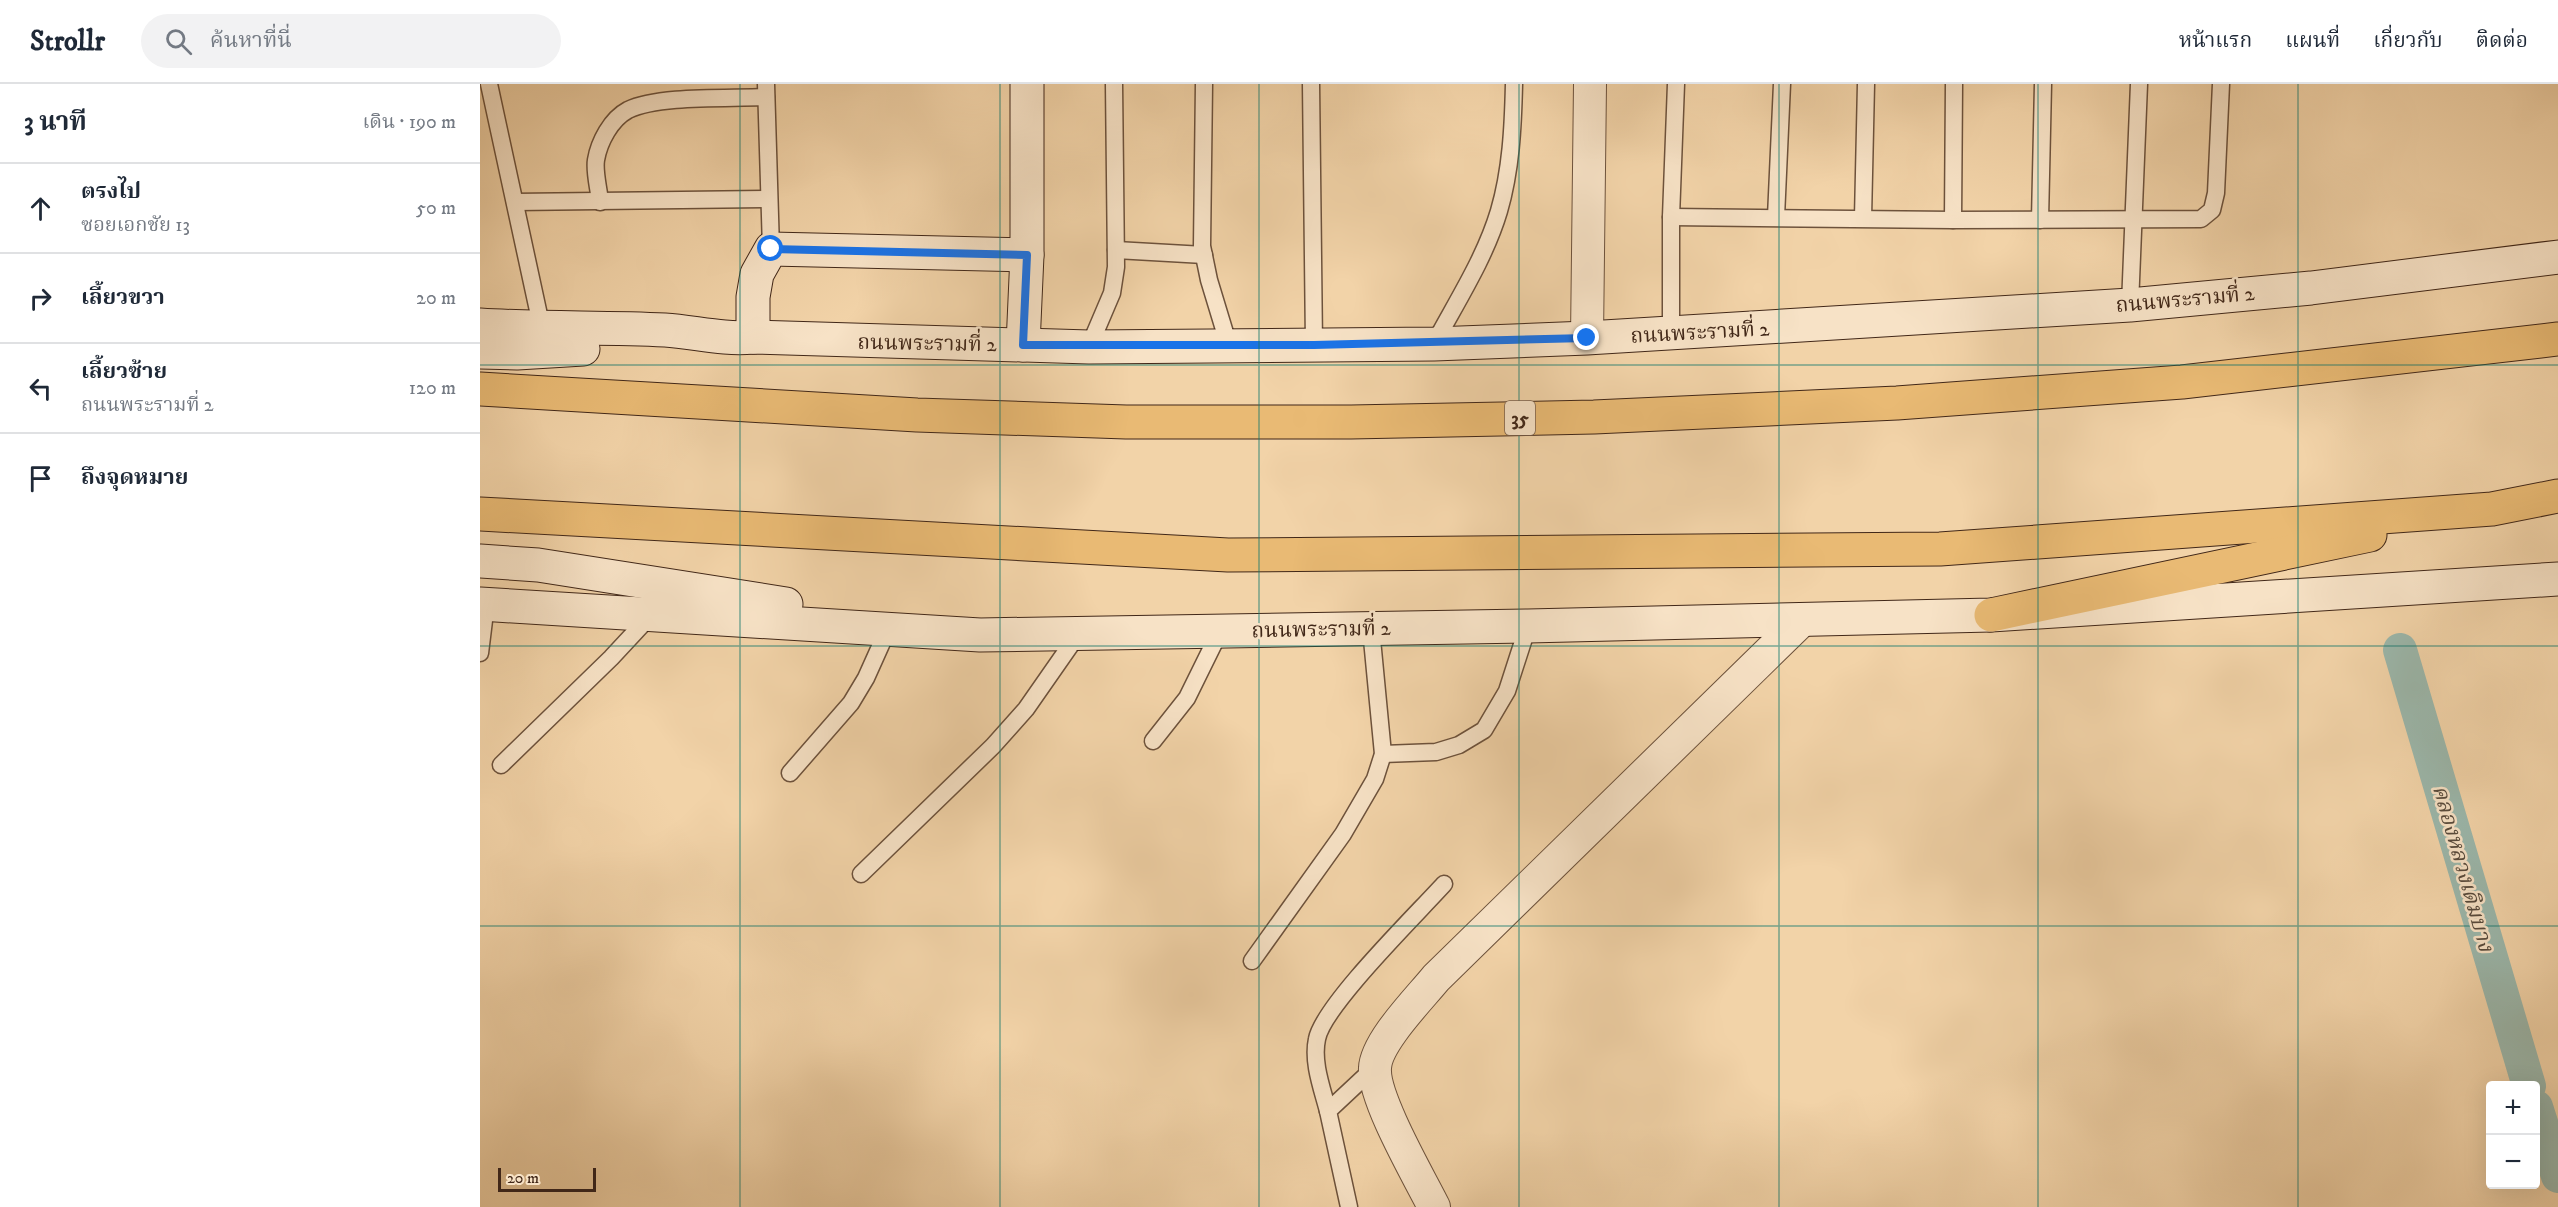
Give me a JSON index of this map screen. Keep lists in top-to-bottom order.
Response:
{
  "streets": {
    "highway": ["35"],
    "main road": ["ถนนพระรามที่ 2"]
  },
  "water": ["คลองหลวงเดิมบาง"],
  "scale_bar": "20 m",
  "page": {
    "header": "Strollr",
    "search": "ค้นหาที่นี่",
    "nav": [
      "หน้าแรก",
      "แผนที่",
      "เกี่ยวกับ",
      "ติดต่อ"
    ],
    "heading": ["3 นาที", "เดิน · 190 m"],
    "list": [
      ["ตรงไป", "ซอยเอกชัย 13", "50 m"],
      ["เลี้ยวขวา", "20 m"],
      ["เลี้ยวซ้าย", "ถนนพระรามที่ 2", "120 m"],
      "ถึงจุดหมาย"
    ],
    "map_buttons": ["+", "−"],
    "scale": "20 m"
  }
}
